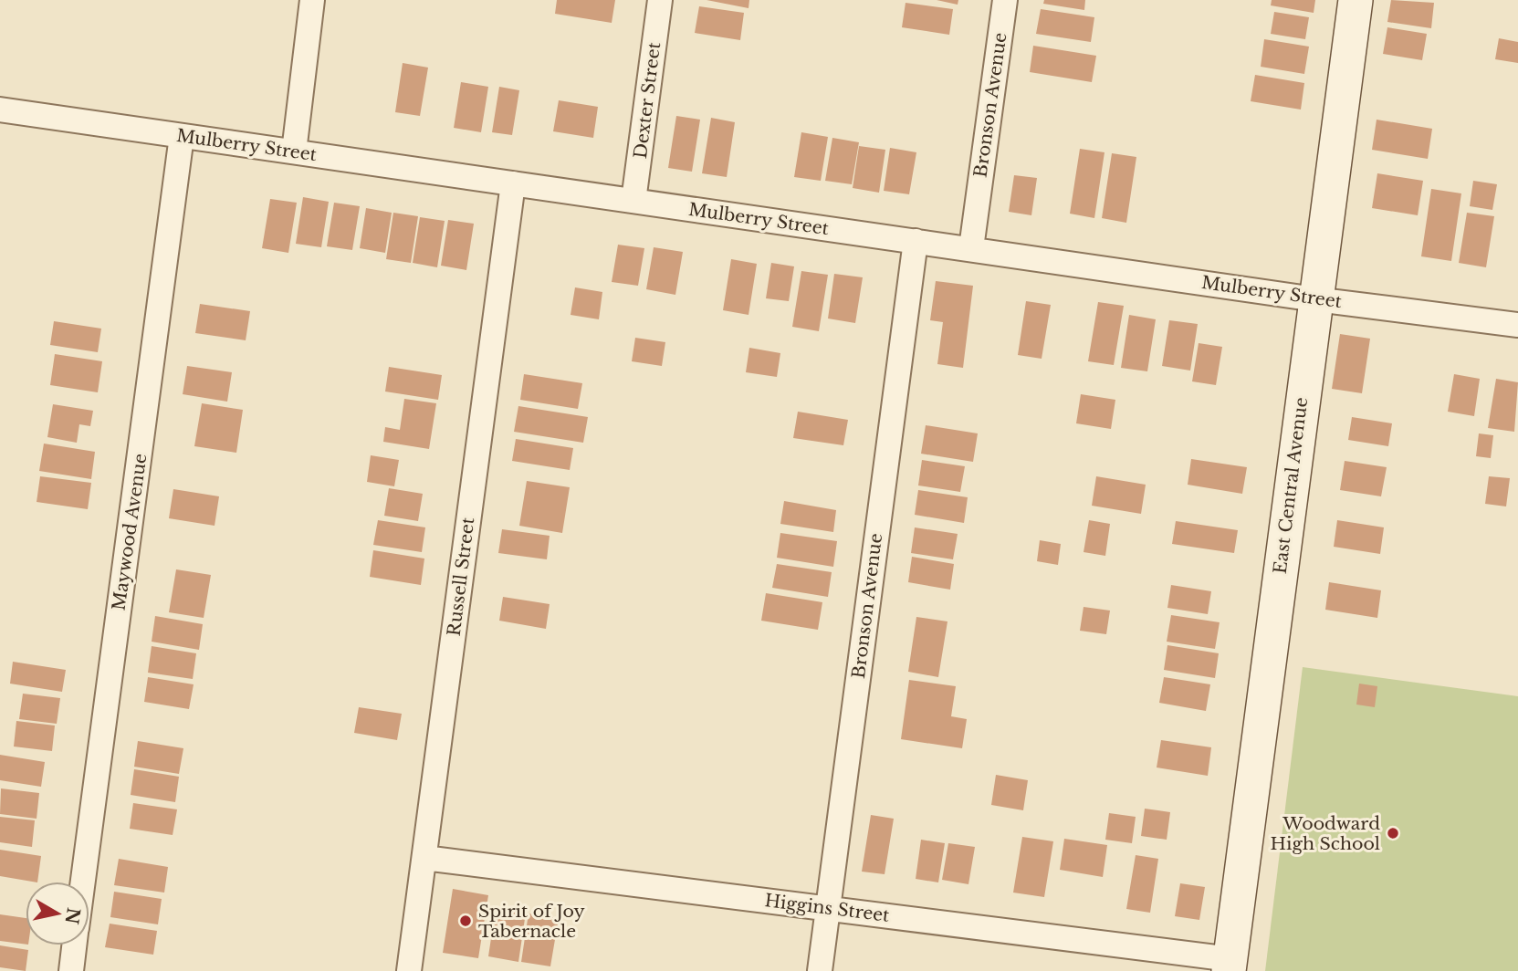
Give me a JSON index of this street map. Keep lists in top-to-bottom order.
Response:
{
  "streets": {
    "street": [
      "Dexter Street",
      "Bronson Avenue",
      "Mulberry Street",
      "East Central Avenue",
      "Maywood Avenue",
      "Russell Street",
      "Higgins Street"
    ]
  },
  "crossings": [
    ["Dexter Street", "Mulberry Street"],
    ["Bronson Avenue", "Mulberry Street"],
    ["Bronson Avenue", "Higgins Street"],
    ["Mulberry Street", "East Central Avenue"],
    ["Mulberry Street", "Maywood Avenue"],
    ["Mulberry Street", "Russell Street"],
    ["East Central Avenue", "Higgins Street"],
    ["Russell Street", "Higgins Street"]
  ],
  "places": ["Woodward High School", "Spirit of Joy Tabernacle"],
  "north": "right"
}
